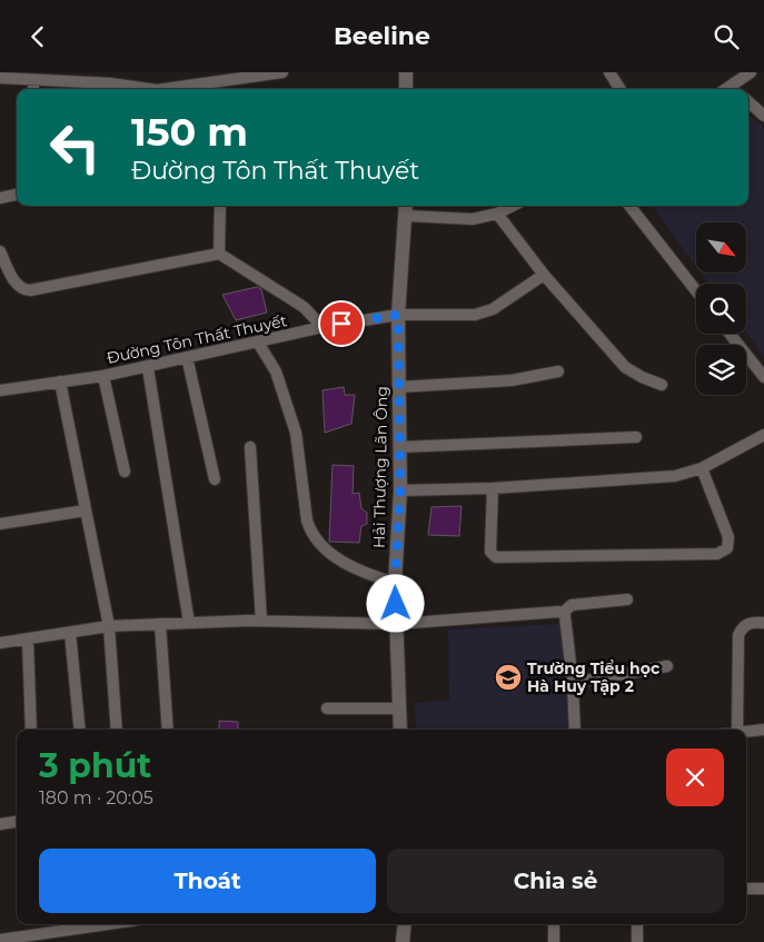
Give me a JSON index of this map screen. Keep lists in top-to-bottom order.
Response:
{
  "streets": {
    "street": ["Đường Tôn Thất Thuyết", "Hải Thượng Lãn Ông"]
  },
  "crossings": [
    ["Đường Tôn Thất Thuyết", "Hải Thượng Lãn Ông"]
  ],
  "places": {
    "school or university": ["Trường Tiểu học Hà Huy Tập 2"]
  },
  "north": "bottom right",
  "page": {
    "header": "Beeline",
    "turn": ["150 m", "Đường Tôn Thất Thuyết"],
    "heading": ["3 phút", "180 m · 20:05"],
    "buttons": ["Thoát", "Chia sẻ"]
  }
}
